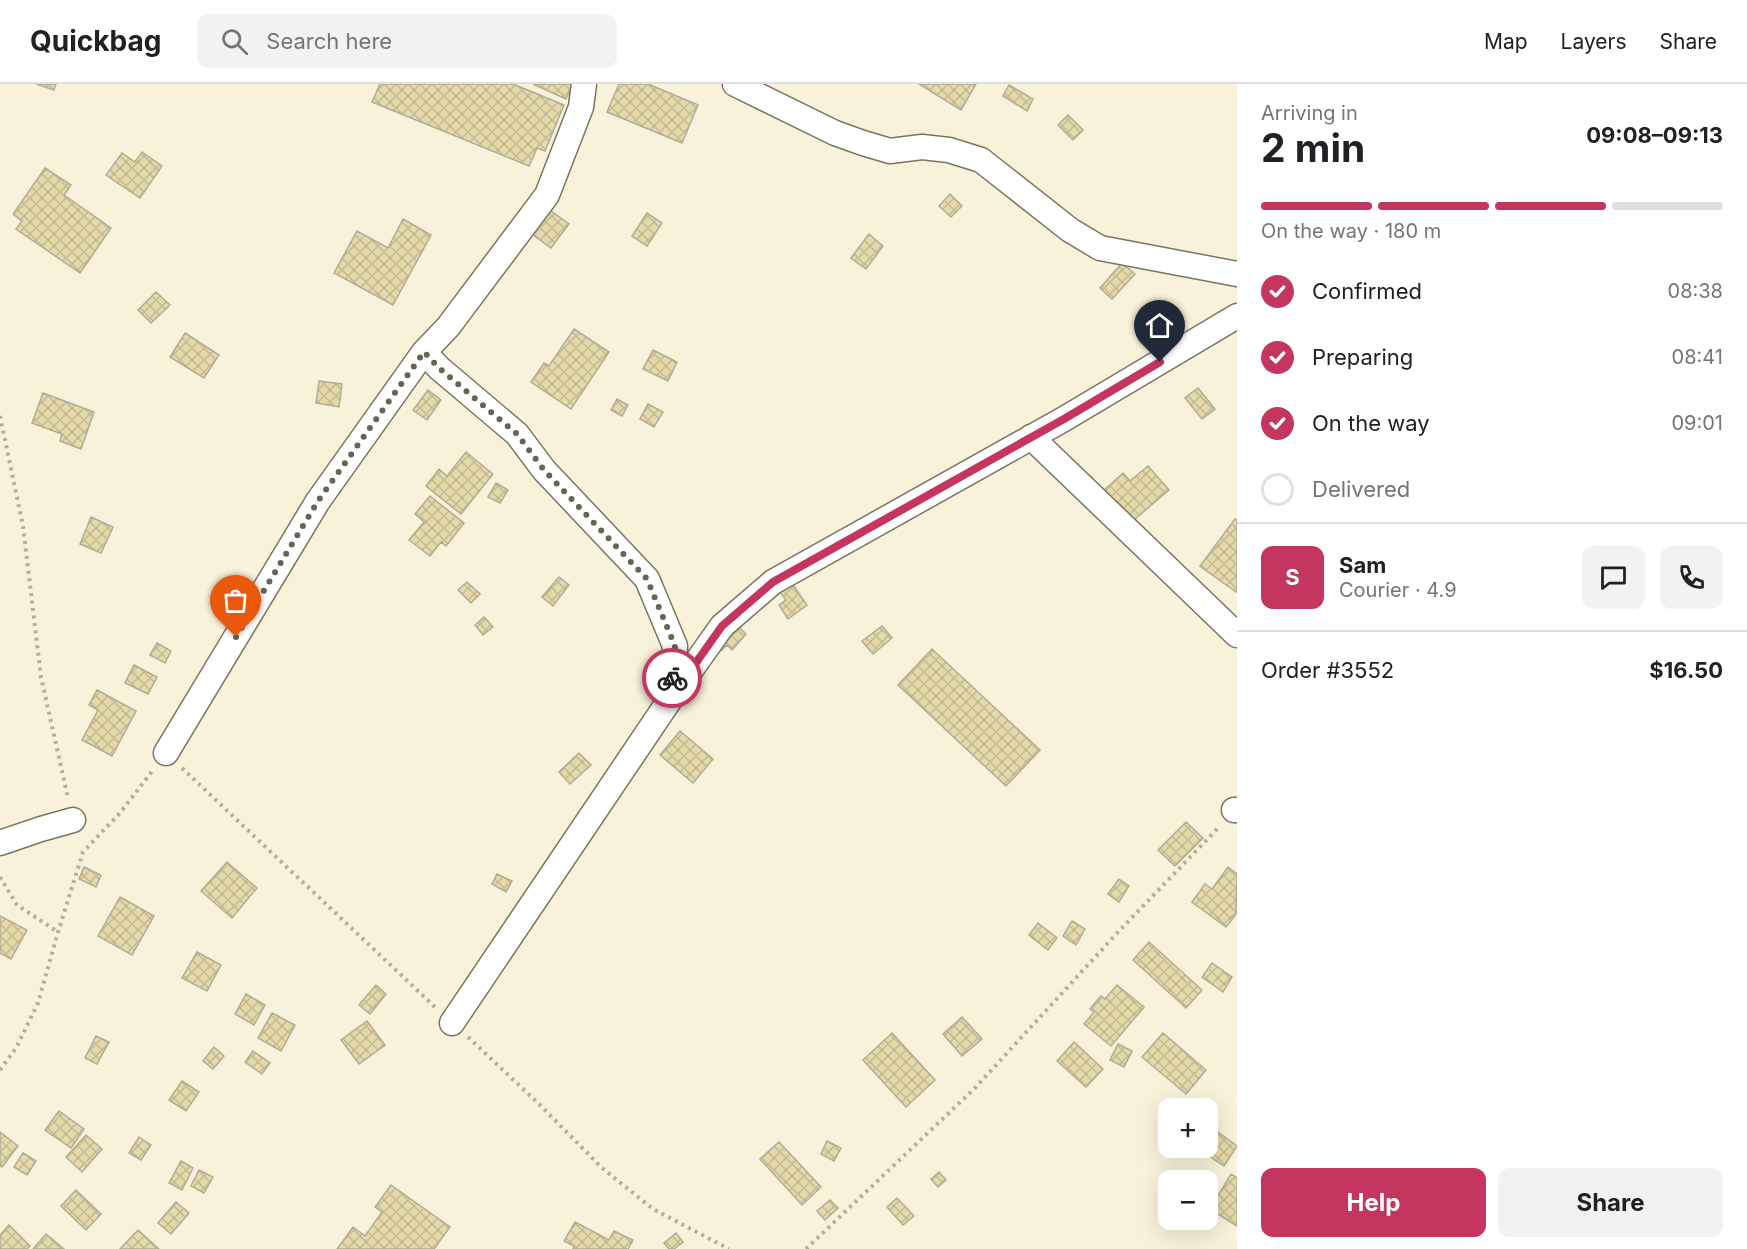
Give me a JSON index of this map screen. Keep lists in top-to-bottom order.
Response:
{
  "page": {
    "header": "Quickbag",
    "search": "Search here",
    "nav": ["Map", "Layers", "Share"],
    "heading": ["2 min", "Arriving in", "09:08–09:13"],
    "panel": [
      "Sam",
      "Courier · 4.9",
      "Order #3552",
      "$16.50"
    ],
    "bar": "On the way · 180 m",
    "list": [
      ["Confirmed", "08:38"],
      ["Preparing", "08:41"],
      ["On the way", "09:01"],
      "Delivered"
    ],
    "round": "S",
    "map_buttons": ["+", "−"],
    "buttons": ["Help", "Share"]
  }
}
